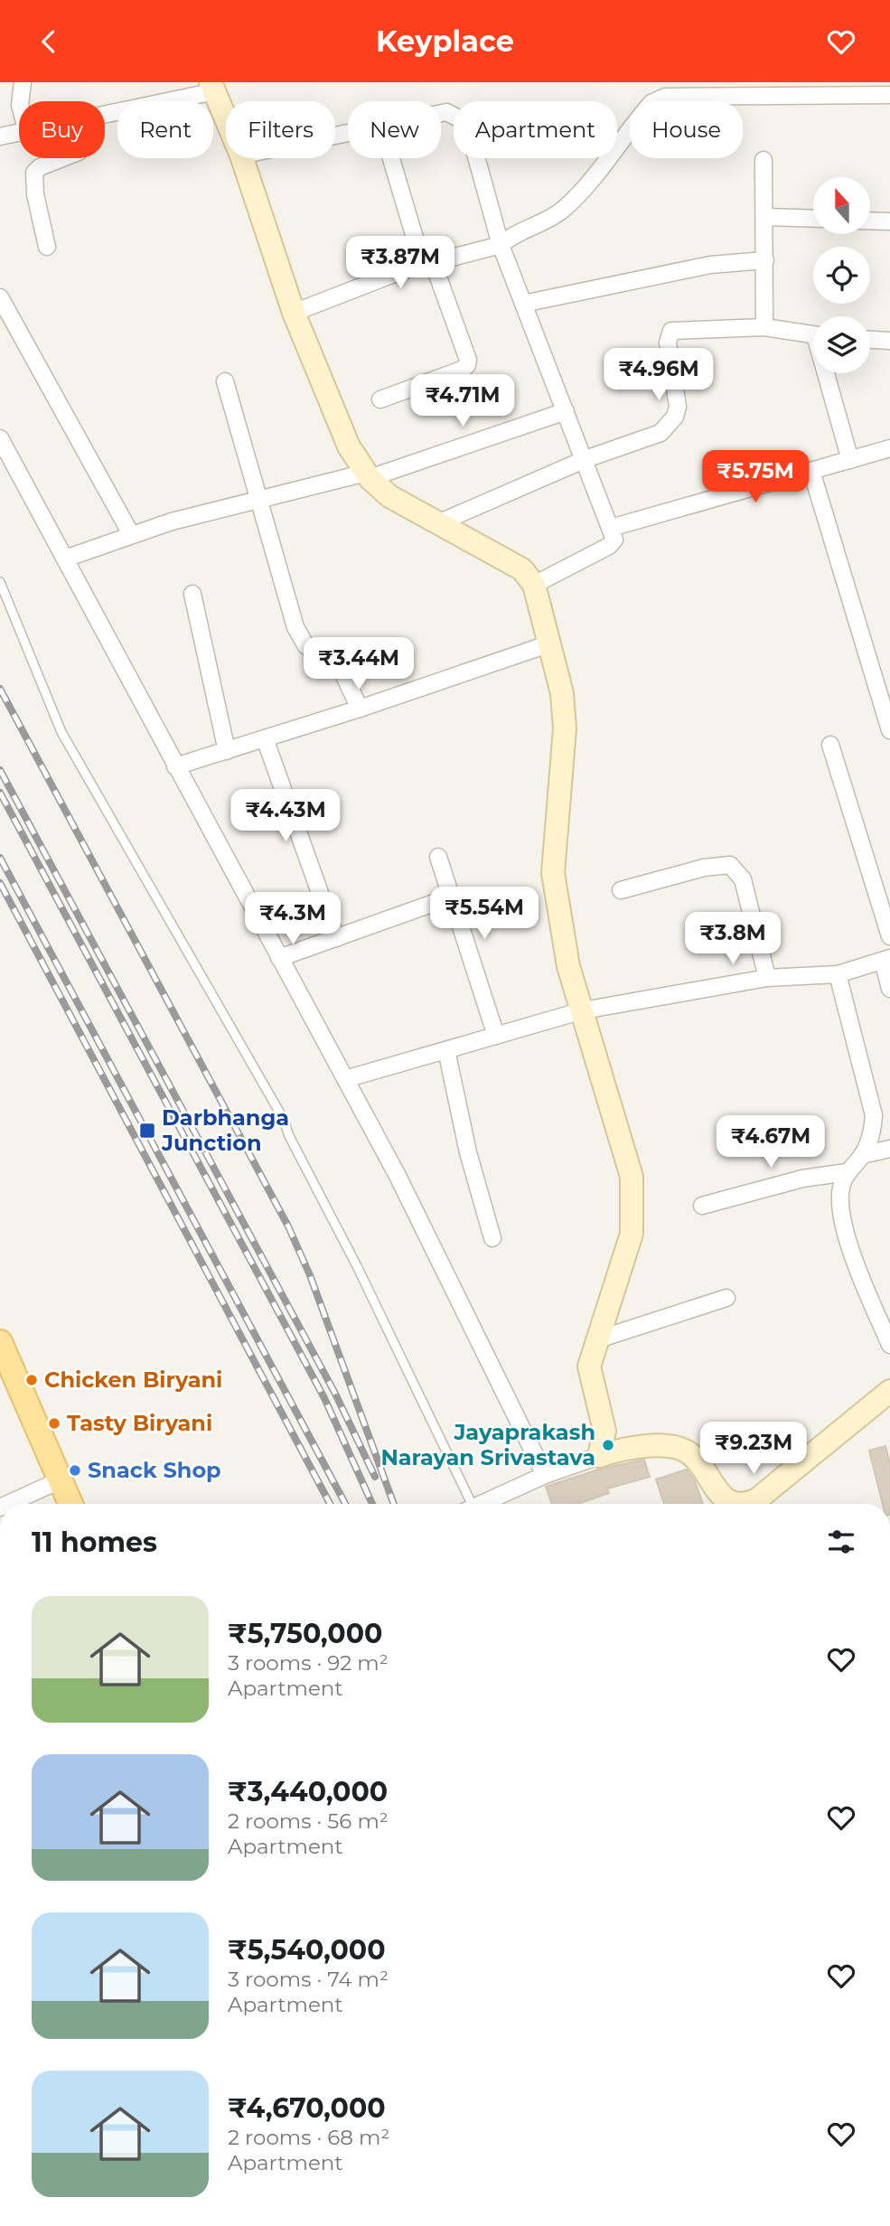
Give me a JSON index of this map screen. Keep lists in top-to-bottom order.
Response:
{
  "places": {
    "transit": ["Darbhanga Junction"],
    "other": [
      "Chicken Biryani",
      "Tasty Biryani",
      "Jayaprakash Narayan Srivastava",
      "Snack Shop"
    ]
  },
  "north": "top",
  "page": {
    "header": "Keyplace",
    "chip": [
      "Buy",
      "Rent",
      "Filters",
      "New",
      "Apartment",
      "House"
    ],
    "price": [
      "₹3.87M",
      "₹4.96M",
      "₹4.71M",
      "₹5.75M",
      "₹3.44M",
      "₹4.43M",
      "₹5.54M",
      "₹4.3M",
      "₹3.8M",
      "₹4.67M",
      "₹9.23M"
    ],
    "heading": "11 homes",
    "list": [
      {
        "name": "₹5,750,000",
        "note": "3 rooms · 92 m² · Apartment"
      },
      {
        "name": "₹3,440,000",
        "note": "2 rooms · 56 m² · Apartment"
      },
      {
        "name": "₹5,540,000",
        "note": "3 rooms · 74 m² · Apartment"
      },
      {
        "name": "₹4,670,000",
        "note": "2 rooms · 68 m² · Apartment"
      }
    ]
  }
}
